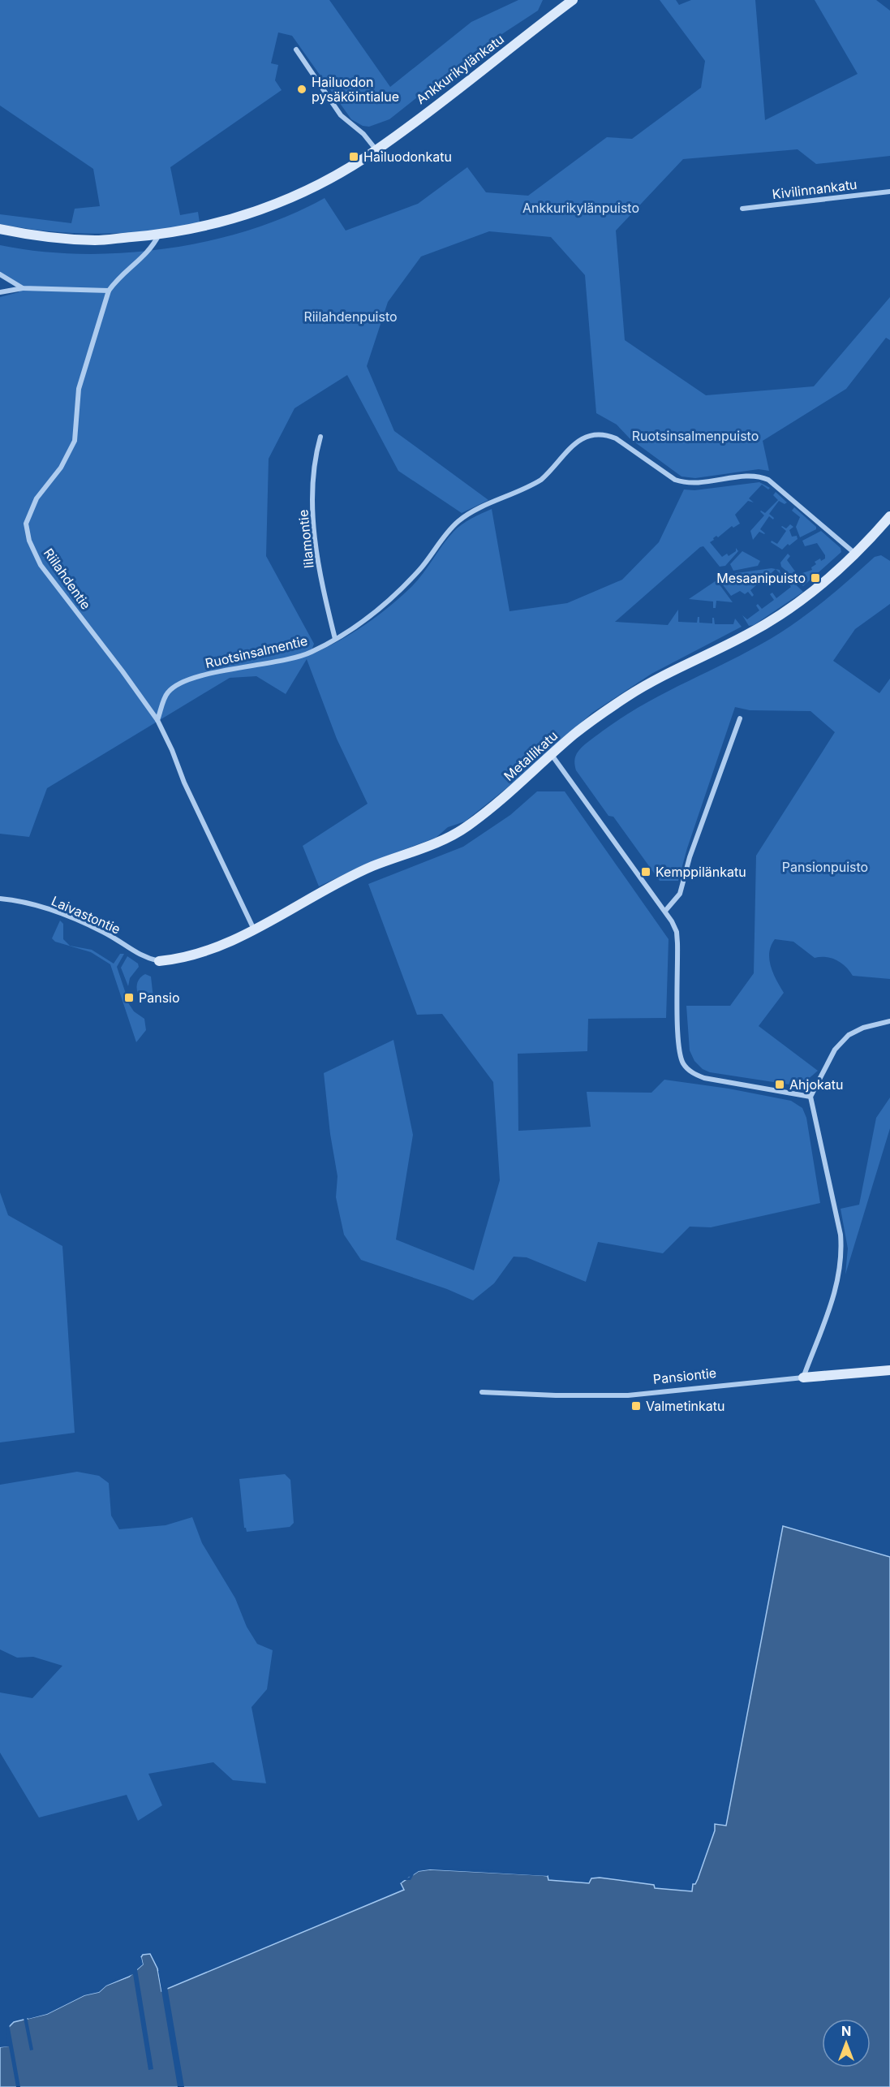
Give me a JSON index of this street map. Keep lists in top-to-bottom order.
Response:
{
  "streets": {
    "street": [
      "Ankkurikylänkatu",
      "Kivilinnankatu",
      "Iilamontie",
      "Riilahdentie",
      "Ruotsinsalmentie",
      "Metallikatu",
      "Laivastontie",
      "Pansiontie"
    ]
  },
  "crossings": [
    ["Ankkurikylänkatu", "Riilahdentie"],
    ["Iilamontie", "Ruotsinsalmentie"],
    ["Riilahdentie", "Ruotsinsalmentie"],
    ["Riilahdentie", "Metallikatu"],
    ["Ruotsinsalmentie", "Metallikatu"],
    ["Metallikatu", "Laivastontie"]
  ],
  "parks": [
    "Ankkurikylänpuisto",
    "Riilahdenpuisto",
    "Ruotsinsalmenpuisto",
    "Pansionpuisto"
  ],
  "places": {
    "other": ["Hailuodon pysäköintialue"],
    "transit": [
      "Hailuodonkatu",
      "Mesaanipuisto",
      "Kemppilänkatu",
      "Pansio",
      "Ahjokatu",
      "Valmetinkatu"
    ]
  },
  "north": "top"
}
